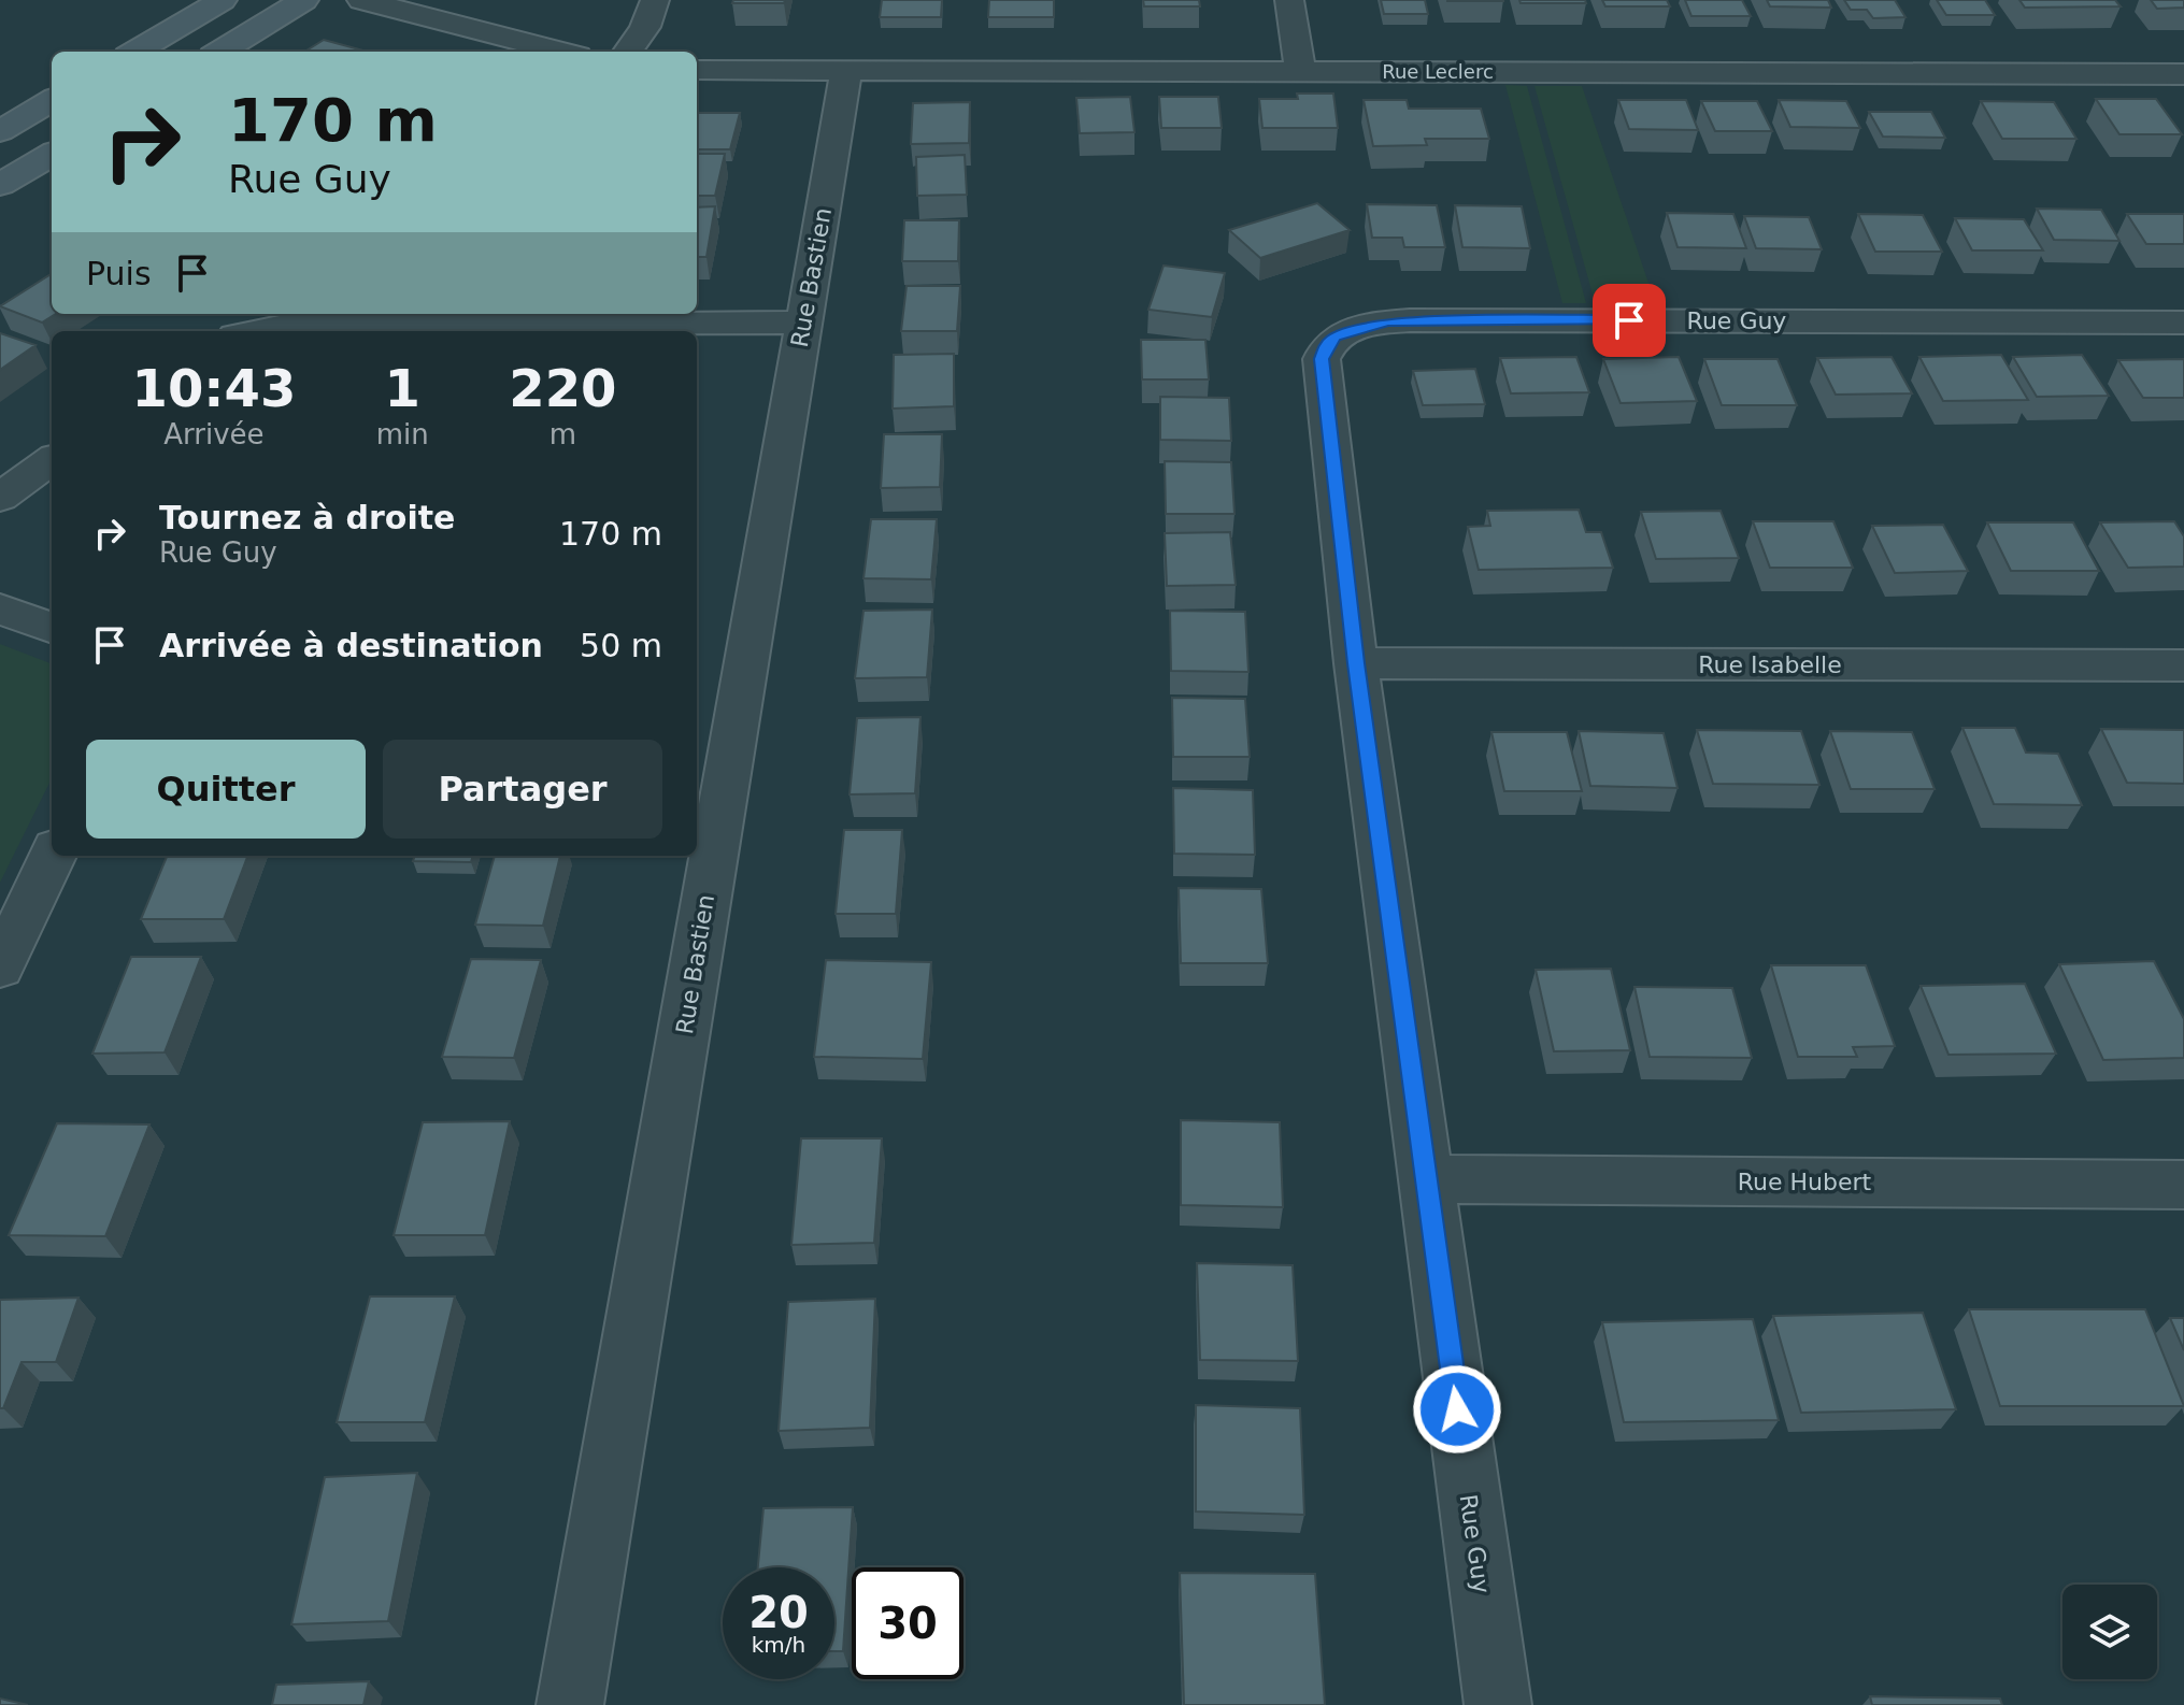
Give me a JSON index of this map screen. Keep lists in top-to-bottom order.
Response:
{
  "streets": {
    "street": [
      "Rue Leclerc",
      "Rue Bastien",
      "Rue Guy",
      "Rue Isabelle",
      "Rue Hubert"
    ]
  },
  "crossings": [
    ["Rue Leclerc", "Rue Bastien"],
    ["Rue Guy", "Rue Isabelle"],
    ["Rue Guy", "Rue Hubert"]
  ],
  "page": {
    "turn": ["170 m", "Rue Guy"],
    "then": "Puis",
    "eta": [
      "10:43",
      "Arrivée",
      "1",
      "min",
      "220",
      "m"
    ],
    "list": [
      {
        "name": "Tournez à droite",
        "note": "Rue Guy",
        "value": "170 m"
      },
      {
        "name": "Arrivée à destination",
        "value": "50 m"
      }
    ],
    "buttons": ["Quitter", "Partager"],
    "speed": "20 km/h",
    "limit": "30"
  }
}
